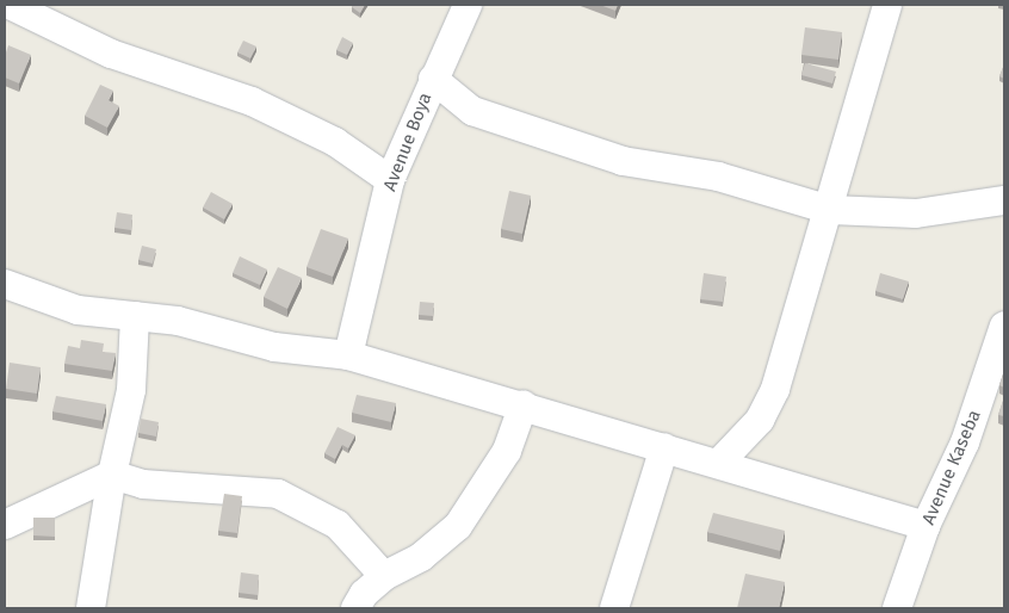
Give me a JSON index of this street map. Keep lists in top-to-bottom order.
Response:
{
  "streets": {
    "street": ["Avenue Boya", "Avenue Kaseba"]
  }
}
